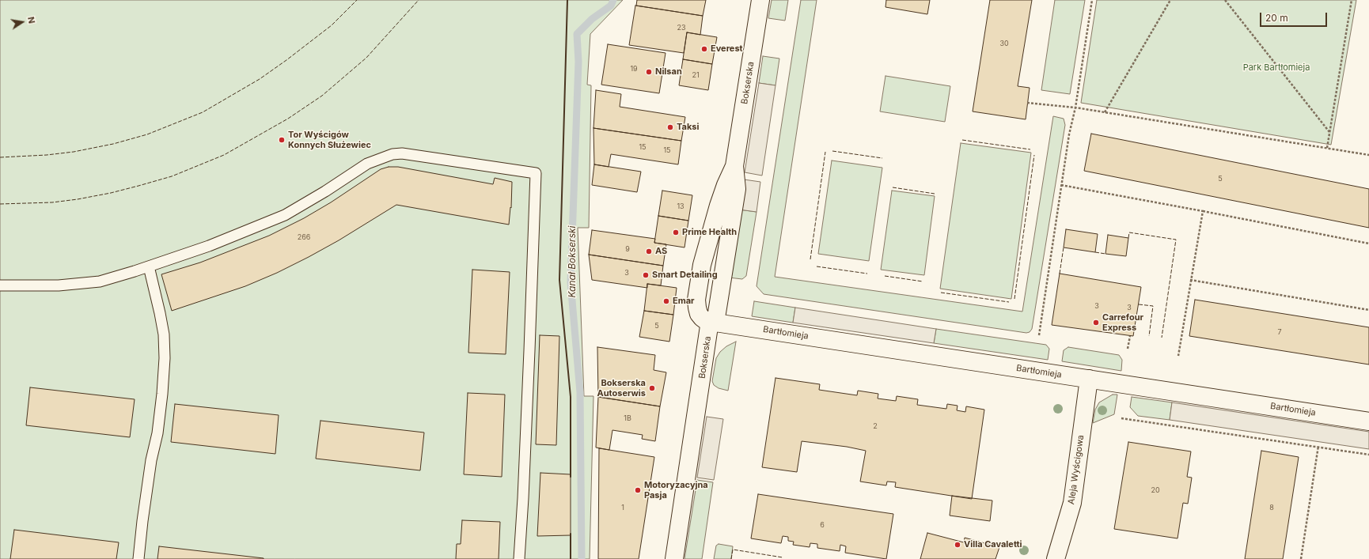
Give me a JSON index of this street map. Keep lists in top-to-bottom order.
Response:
{
  "streets": {
    "street": ["Bokserska", "Bartłomieja", "Aleja Wyścigowa"]
  },
  "crossings": [
    ["Bokserska", "Bartłomieja"],
    ["Bartłomieja", "Aleja Wyścigowa"]
  ],
  "water": ["Kanał Bokserski"],
  "parks": ["Park Bartłomieja"],
  "places": [
    "Everest",
    "Nilsan",
    "Taksi",
    "Tor Wyścigów Konnych Służewiec",
    "Prime Health",
    "AS",
    "Smart Detailing",
    "Emar",
    "Carrefour Express",
    "Bokserska Autoserwis",
    "Motoryzacyjna Pasja",
    "Villa Cavaletti"
  ],
  "house_numbers": [
    "23",
    "30",
    "19",
    "21",
    "15",
    "15",
    "5",
    "13",
    "266",
    "9",
    "3",
    "3",
    "3",
    "5",
    "7",
    "1B",
    "2",
    "20",
    "1",
    "8",
    "6"
  ],
  "scale_bar": "20 m",
  "north": "right"
}
